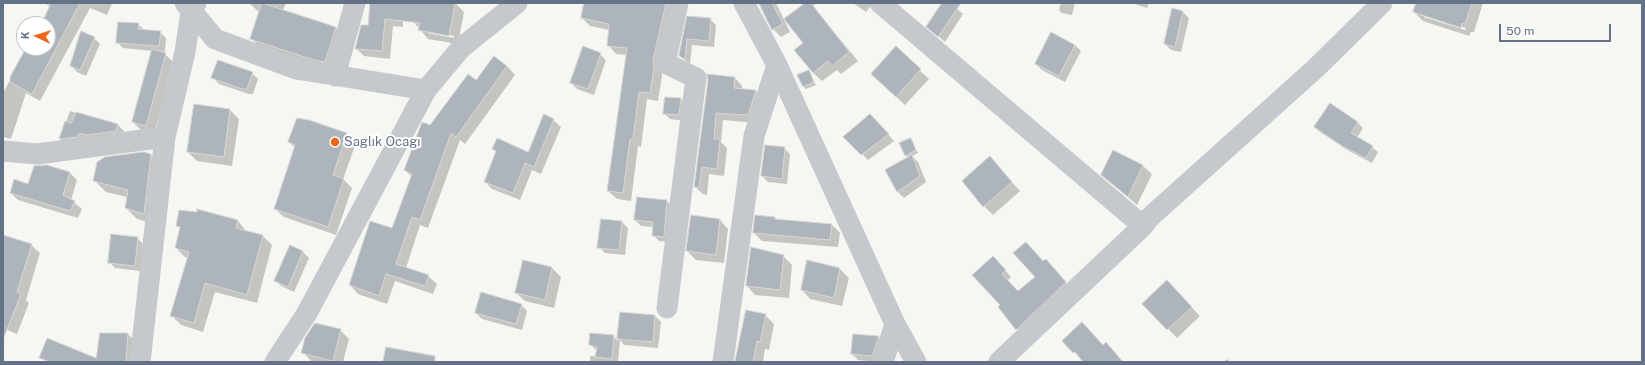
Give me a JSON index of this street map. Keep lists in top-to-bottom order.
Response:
{
  "places": ["Saglık Ocagı"],
  "scale_bar": "50 m",
  "north": "left"
}
